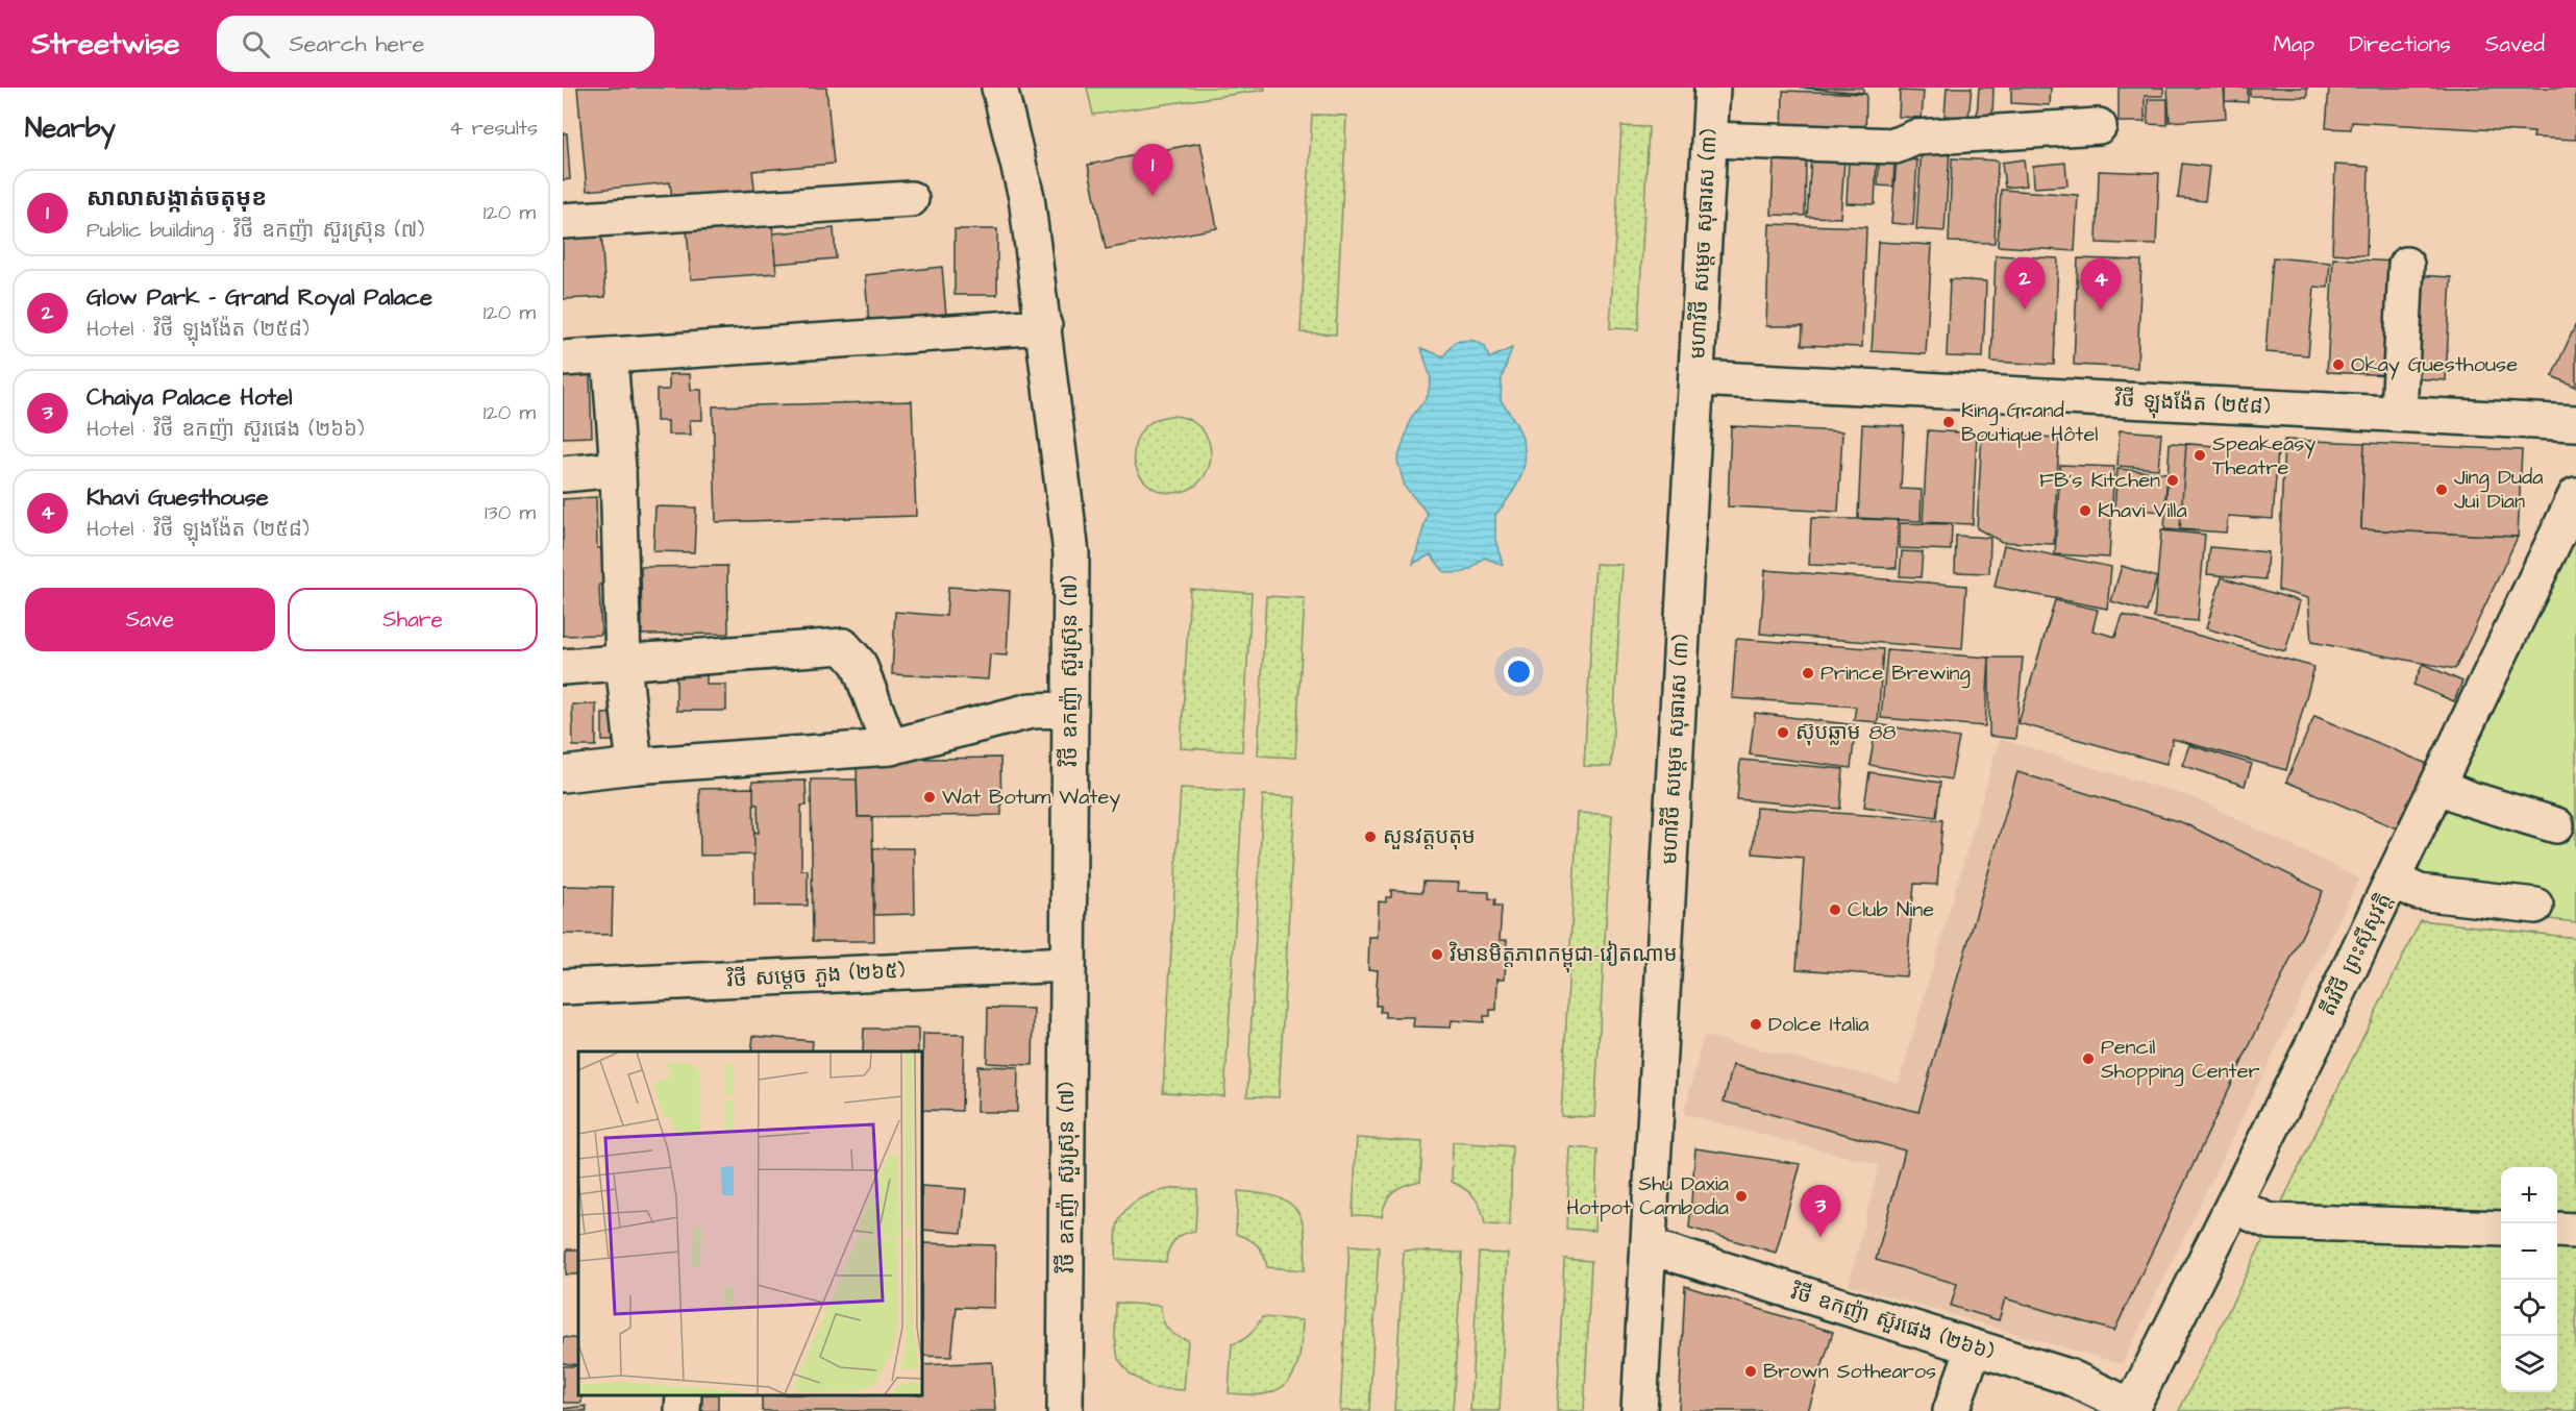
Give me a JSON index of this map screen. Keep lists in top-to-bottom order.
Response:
{
  "streets": {
    "street": [
      "មហាវិថី សម្តេច សុធារស (៣)",
      "វិថី ឡុងង៉ែត (២៥៨)",
      "វិថី ឧកញ៉ា ស៊ួរស៊្រុន (៧)",
      "តីរវិថី ព្រះស៊ីសុវត្តិ",
      "វិថី សម្តេច ភួង (២៦៥)",
      "វិថី ឧកញ៉ា ស៊ួរផេង (២៦៦)"
    ]
  },
  "crossings": [
    ["មហាវិថី សម្តេច សុធារស (៣)", "វិថី ឡុងង៉ែត (២៥៨)"],
    ["មហាវិថី សម្តេច សុធារស (៣)", "វិថី ឧកញ៉ា ស៊ួរផេង (២៦៦)"],
    ["វិថី ឧកញ៉ា ស៊ួរស៊្រុន (៧)", "វិថី សម្តេច ភួង (២៦៥)"],
    ["តីរវិថី ព្រះស៊ីសុវត្តិ", "វិថី ឧកញ៉ា ស៊ួរផេង (២៦៦)"]
  ],
  "places": [
    "Okay Guesthouse",
    "King Grand Boutique Hôtel",
    "Speakeasy Theatre",
    "FB's Kitchen",
    "Jing Duda Jui Dian",
    "Khavi Villa",
    "Prince Brewing",
    "ស៊ុបឆ្លាម 88",
    "Wat Botum Watey",
    "សួនវត្តបតុម",
    "Club Nine",
    "វិមានមិត្តភាពកម្ពុជា-វៀតណាម",
    "Dolce Italia",
    "Pencil Shopping Center",
    "Shu Daxia Hotpot Cambodia",
    "Brown Sothearos"
  ],
  "page": {
    "header": "Streetwise",
    "search": "Search here",
    "nav": ["Map", "Directions", "Saved"],
    "heading": ["Nearby", "4 results"],
    "pins": [
      "1",
      "2",
      "4",
      "3"
    ],
    "list": [
      {
        "mark": "1",
        "name": "សាលាសង្កាត់ចតុមុខ",
        "note": "Public building · វិថី ឧកញ៉ា ស៊ួរស៊្រុន (៧)",
        "value": "120 m"
      },
      {
        "mark": "2",
        "name": "Glow Park - Grand Royal Palace",
        "note": "Hotel · វិថី ឡុងង៉ែត (២៥៨)",
        "value": "120 m"
      },
      {
        "mark": "3",
        "name": "Chaiya Palace Hotel",
        "note": "Hotel · វិថី ឧកញ៉ា ស៊ួរផេង (២៦៦)",
        "value": "120 m"
      },
      {
        "mark": "4",
        "name": "Khavi Guesthouse",
        "note": "Hotel · វិថី ឡុងង៉ែត (២៥៨)",
        "value": "130 m"
      }
    ],
    "buttons": ["Save", "Share"],
    "map_buttons": ["+", "−"]
  }
}
